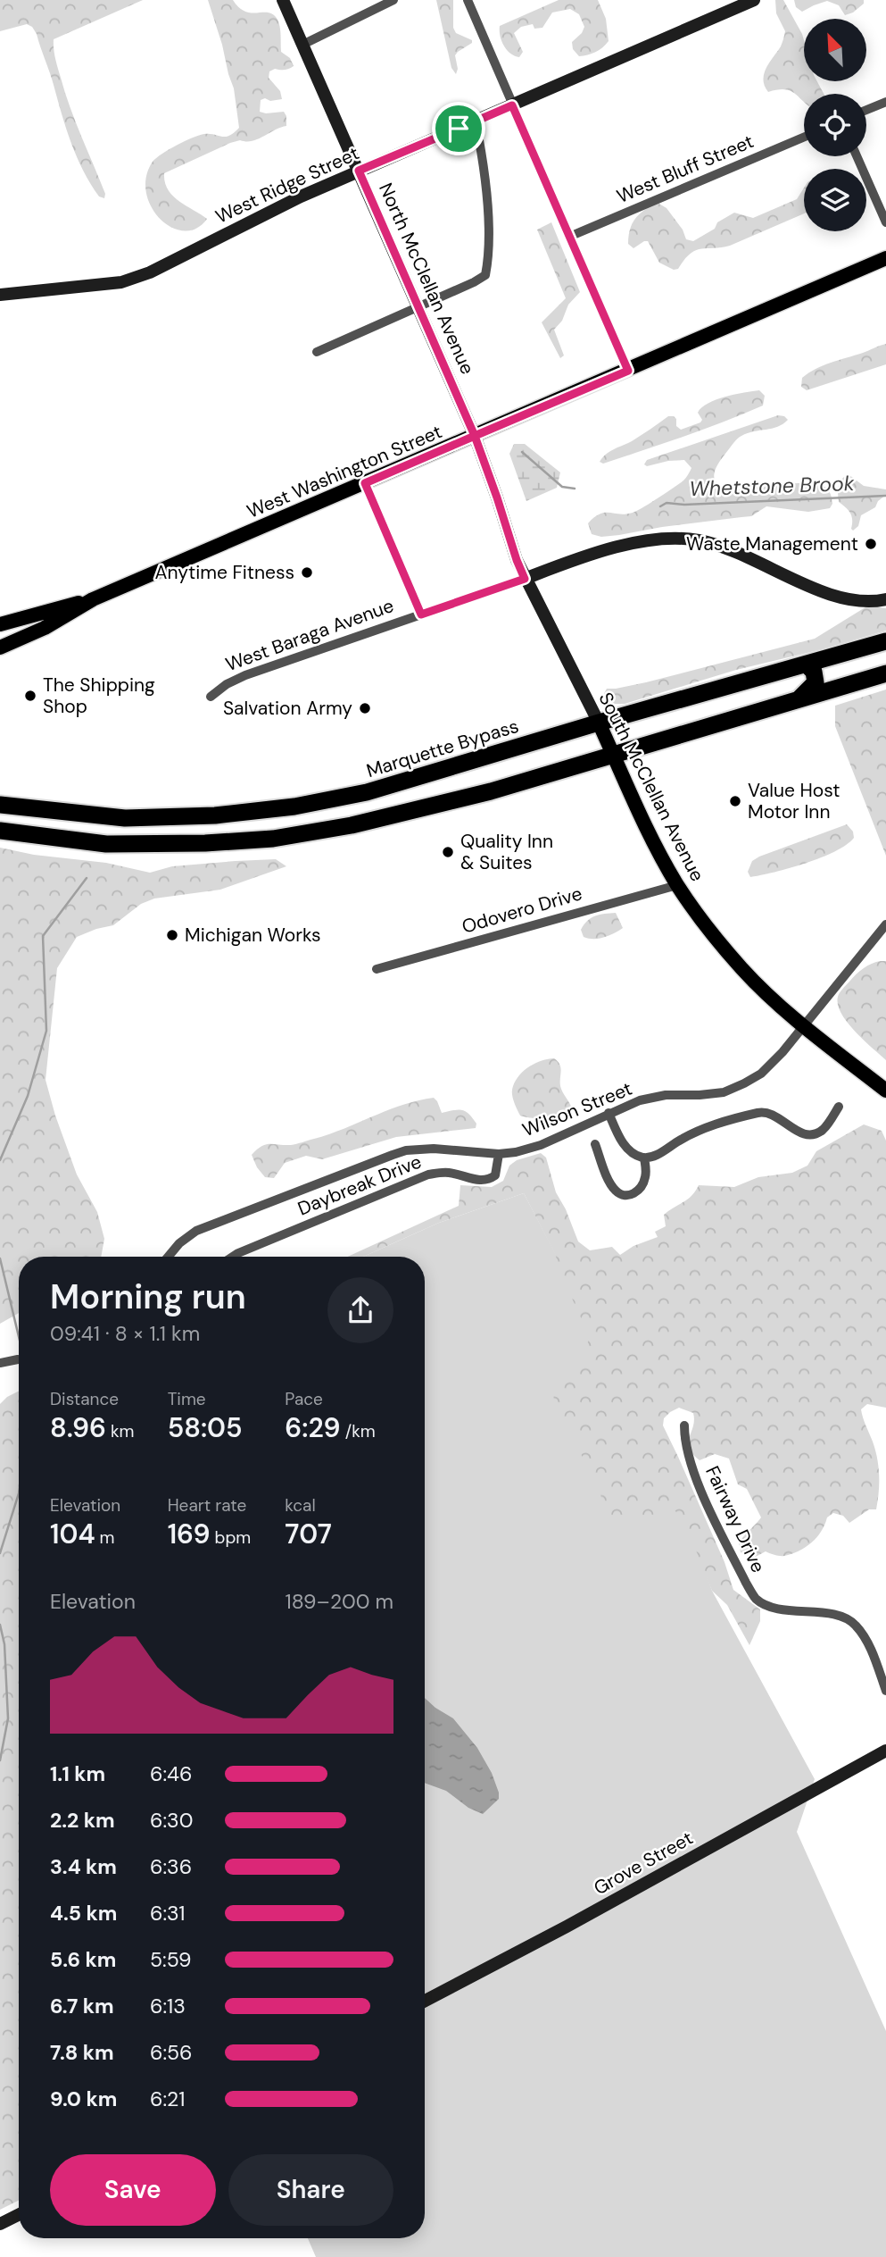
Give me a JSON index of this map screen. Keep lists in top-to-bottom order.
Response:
{
  "streets": {
    "highway": ["Marquette Bypass"],
    "main road": [
      "West Ridge Street",
      "North McClellan Avenue",
      "West Washington Street",
      "West Baraga Avenue",
      "South McClellan Avenue",
      "Grove Street"
    ],
    "street": [
      "West Bluff Street",
      "Odovero Drive",
      "Wilson Street",
      "Daybreak Drive",
      "Fairway Drive"
    ]
  },
  "crossings": [
    ["West Ridge Street", "North McClellan Avenue"],
    ["North McClellan Avenue", "West Washington Street"],
    ["North McClellan Avenue", "South McClellan Avenue"],
    ["West Washington Street", "South McClellan Avenue"],
    ["West Baraga Avenue", "South McClellan Avenue"],
    ["Marquette Bypass", "South McClellan Avenue"],
    ["South McClellan Avenue", "Odovero Drive"],
    ["South McClellan Avenue", "Wilson Street"],
    ["Wilson Street", "Daybreak Drive"]
  ],
  "water": ["Whetstone Brook"],
  "places": [
    "Waste Management",
    "Anytime Fitness",
    "The Shipping Shop",
    "Salvation Army",
    "Value Host Motor Inn",
    "Quality Inn & Suites",
    "Michigan Works"
  ],
  "north": "top left",
  "page": {
    "heading": ["Morning run", "09:41 · 8 × 1.1 km"],
    "stats": [
      ["Distance", "8.96 km"],
      ["Time", "58:05"],
      ["Pace", "6:29 /km"],
      ["Elevation", "104 m"],
      ["Heart rate", "169 bpm"],
      ["kcal", "707"]
    ],
    "chart": ["Elevation", "189–200 m"],
    "list": [
      {
        "name": "1.1 km",
        "note": "6:46"
      },
      {
        "name": "2.2 km",
        "note": "6:30"
      },
      {
        "name": "3.4 km",
        "note": "6:36"
      },
      {
        "name": "4.5 km",
        "note": "6:31"
      },
      {
        "name": "5.6 km",
        "note": "5:59"
      },
      {
        "name": "6.7 km",
        "note": "6:13"
      },
      {
        "name": "7.8 km",
        "note": "6:56"
      },
      {
        "name": "9.0 km",
        "note": "6:21"
      }
    ],
    "buttons": ["Save", "Share"]
  }
}
